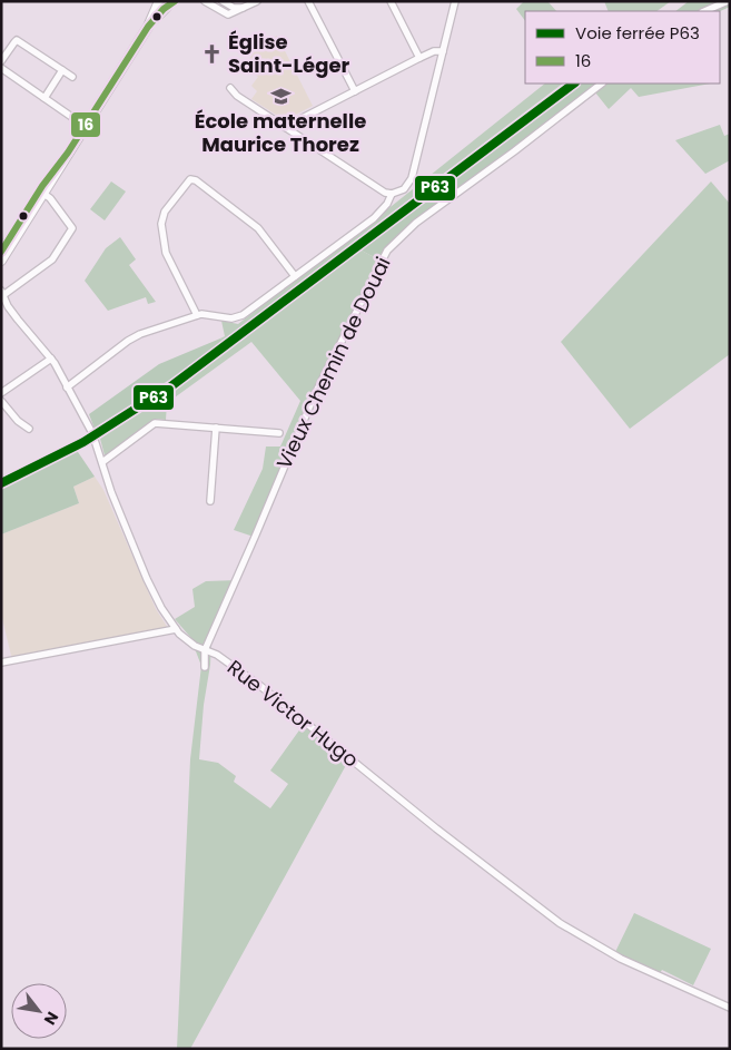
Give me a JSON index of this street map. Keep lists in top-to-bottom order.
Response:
{
  "streets": {
    "street": ["Vieux Chemin de Douai", "Rue Victor Hugo"]
  },
  "crossings": [
    ["Vieux Chemin de Douai", "Rue Victor Hugo"]
  ],
  "places": {
    "church": ["Église Saint-Léger"],
    "school or university": ["École maternelle Maurice Thorez"]
  },
  "lines": ["transit line 16", "rail line P63"],
  "legend": ["Voie ferrée P63", "16"],
  "north": "bottom right"
}
